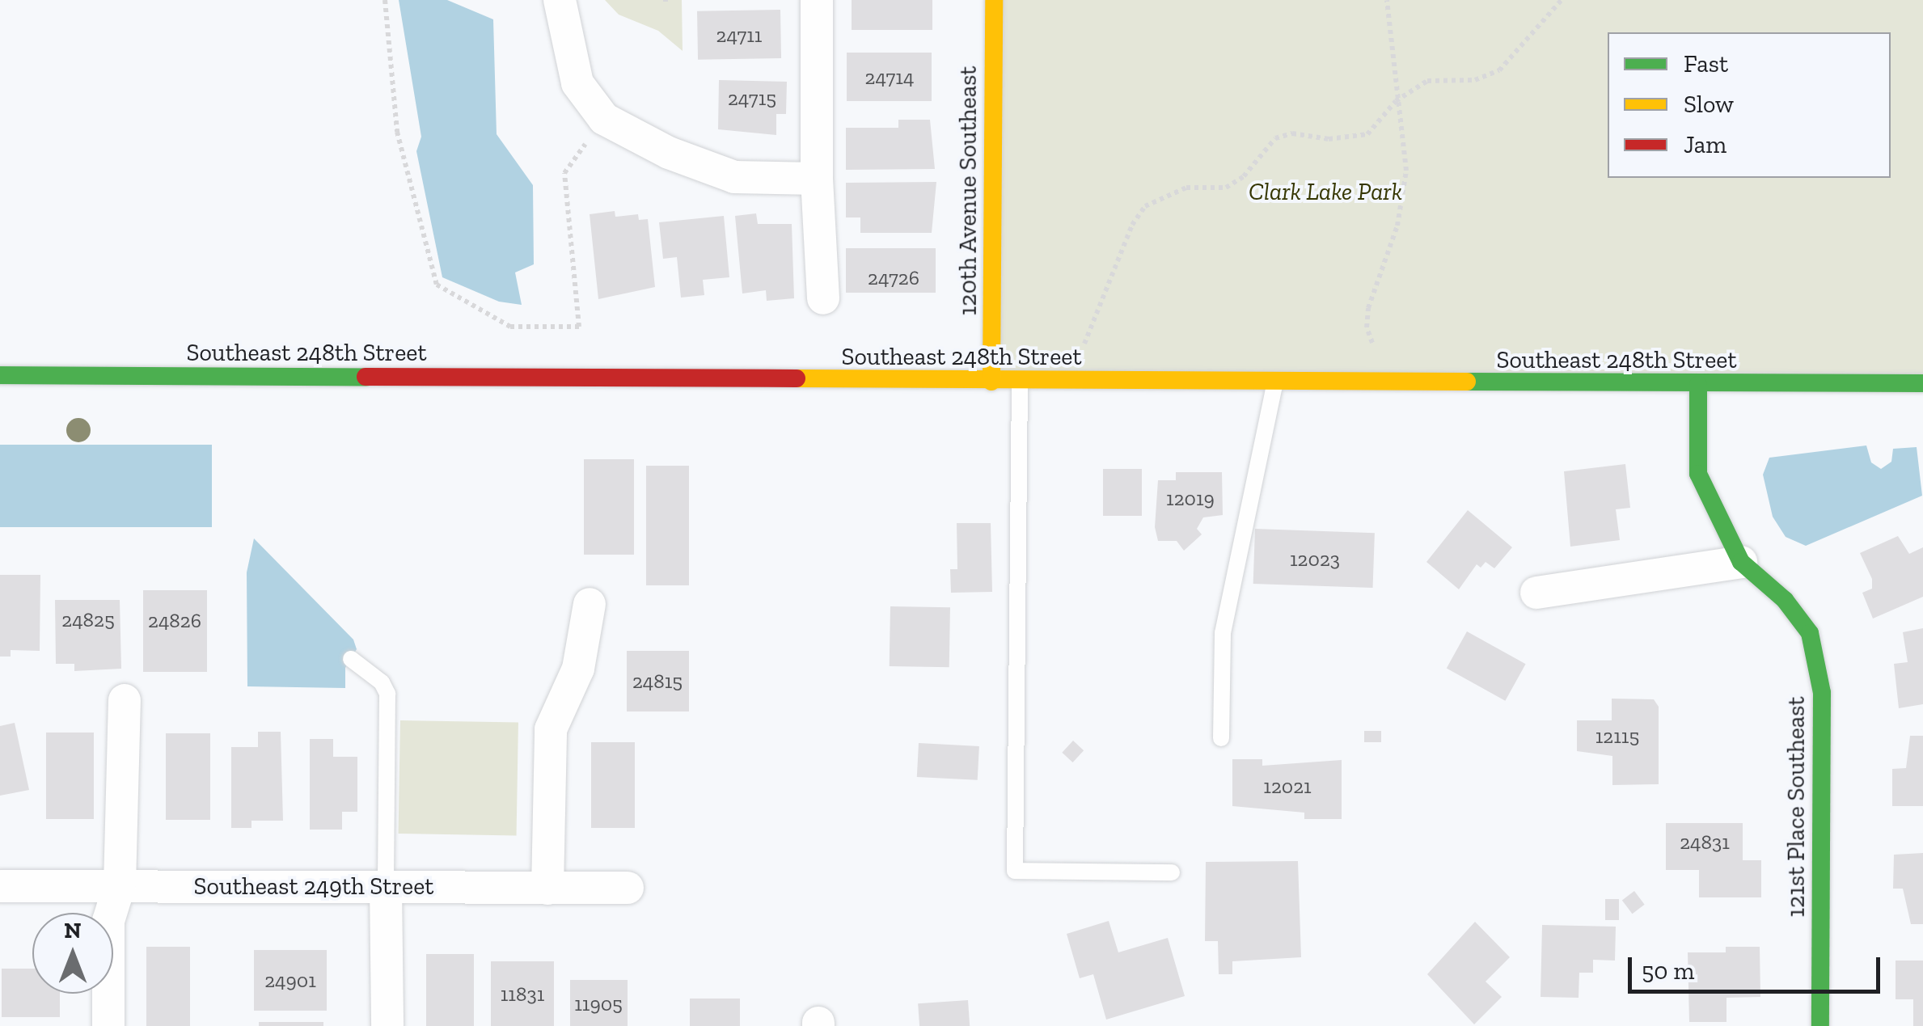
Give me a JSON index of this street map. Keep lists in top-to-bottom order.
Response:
{
  "streets": {
    "street": [
      "120th Avenue Southeast",
      "Southeast 248th Street",
      "121st Place Southeast",
      "Southeast 249th Street"
    ]
  },
  "crossings": [
    ["120th Avenue Southeast", "Southeast 248th Street"],
    ["Southeast 248th Street", "121st Place Southeast"]
  ],
  "parks": ["Clark Lake Park"],
  "house_numbers": [
    "24711",
    "24714",
    "24715",
    "24726",
    "12019",
    "12023",
    "24825",
    "24826",
    "24815",
    "12115",
    "12021",
    "24831",
    "24901",
    "11831",
    "11905"
  ],
  "legend": ["Fast", "Slow", "Jam"],
  "scale_bar": "50 m",
  "north": "top"
}
